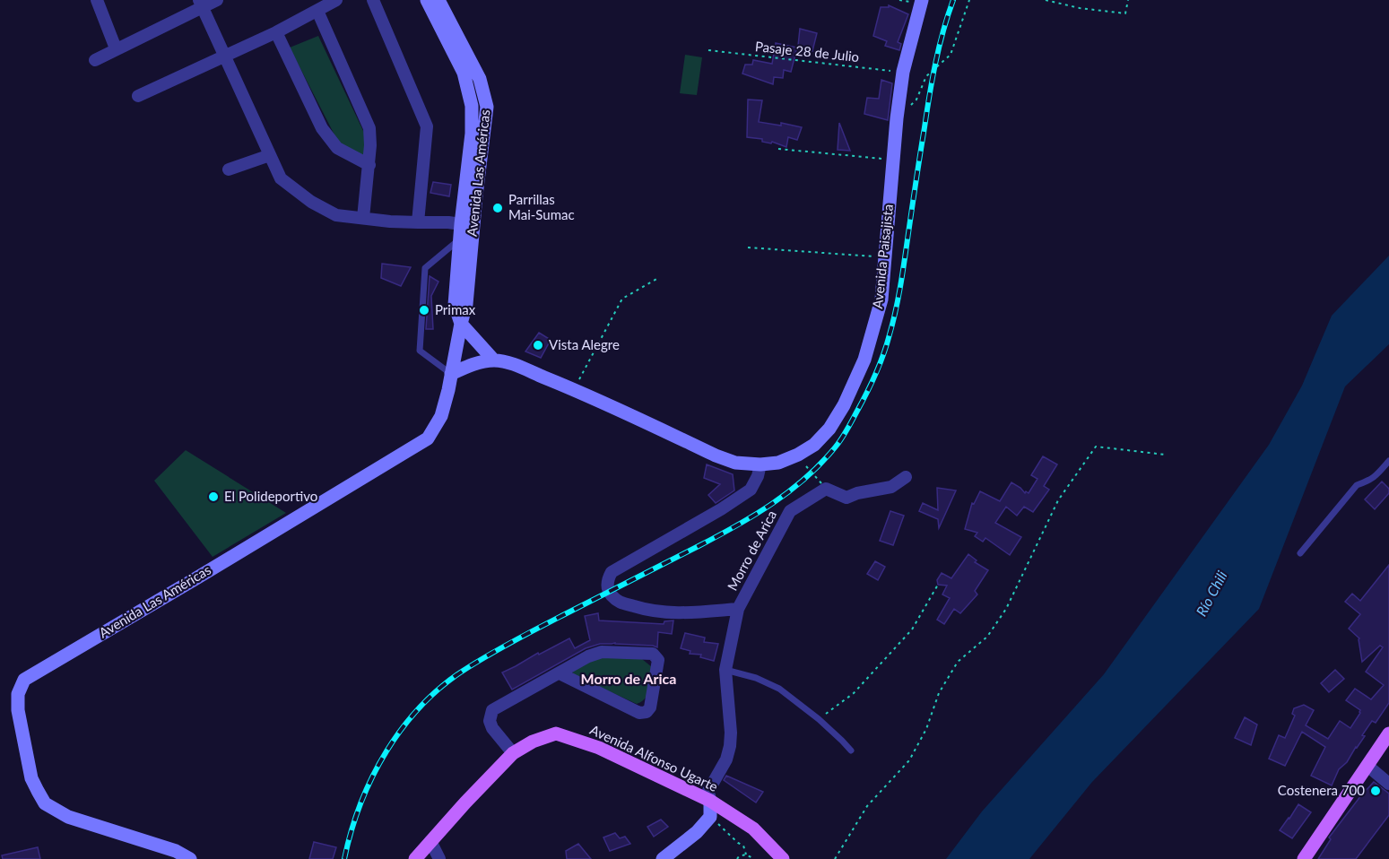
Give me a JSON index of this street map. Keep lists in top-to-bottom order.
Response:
{
  "streets": {
    "main road": ["Avenida Las Américas", "Avenida Paisajista", "Avenida Alfonso Ugarte"],
    "street": ["Morro de Arica"],
    "path": ["Pasaje 28 de Julio"]
  },
  "crossings": [
    ["Pasaje 28 de Julio", "Avenida Paisajista"],
    ["Avenida Las Américas", "Avenida Paisajista"],
    ["Morro de Arica", "Avenida Alfonso Ugarte"]
  ],
  "districts": ["Morro de Arica"],
  "water": ["Río Chili"],
  "places": [
    "Parrillas Mai-Sumac",
    "Primax",
    "Vista Alegre",
    "El Polideportivo",
    "Costenera 700"
  ]
}
